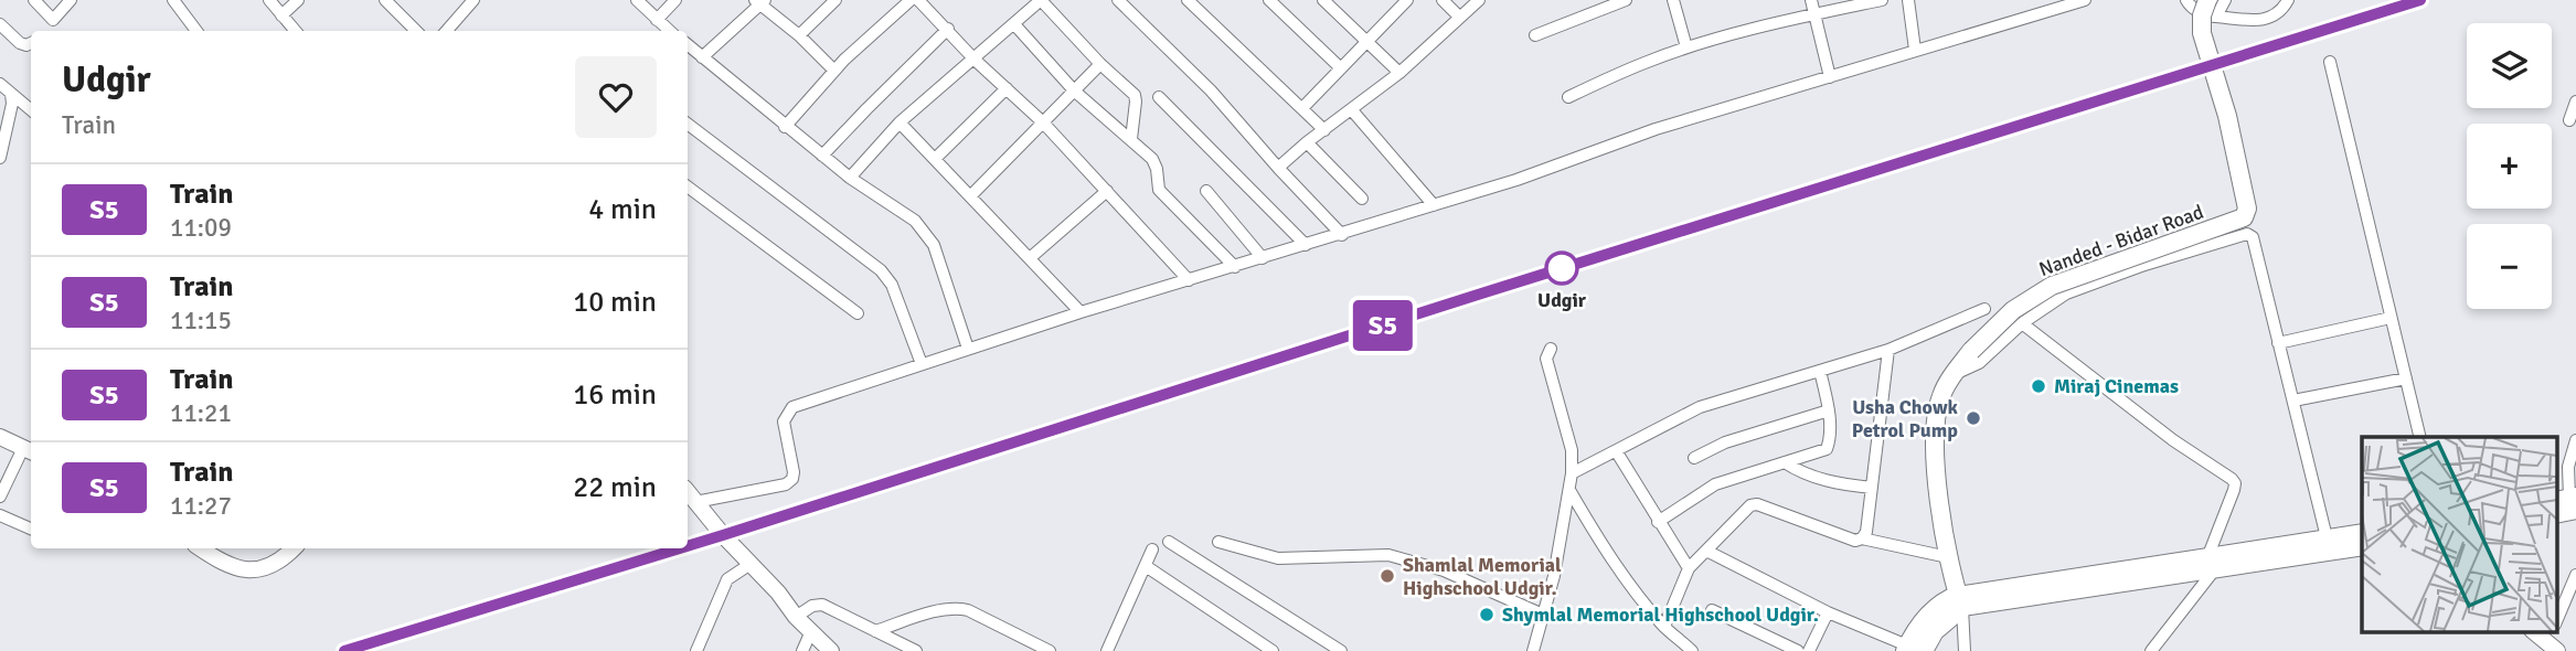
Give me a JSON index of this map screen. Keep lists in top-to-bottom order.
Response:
{
  "streets": {
    "highway": ["Nanded - Bidar Road"]
  },
  "places": [
    "Udgir",
    "Miraj Cinemas",
    "Usha Chowk Petrol Pump",
    "Shamlal Memorial Highschool Udgir.",
    "Shymlal Memorial Highschool Udgir."
  ],
  "page": {
    "on_map": "S5",
    "map_buttons": ["+", "−"],
    "heading": ["Udgir", "Train"],
    "list": [
      {
        "mark": "S5",
        "name": "Train",
        "note": "11:09",
        "value": "4 min"
      },
      {
        "mark": "S5",
        "name": "Train",
        "note": "11:15",
        "value": "10 min"
      },
      {
        "mark": "S5",
        "name": "Train",
        "note": "11:21",
        "value": "16 min"
      },
      {
        "mark": "S5",
        "name": "Train",
        "note": "11:27",
        "value": "22 min"
      }
    ]
  }
}
